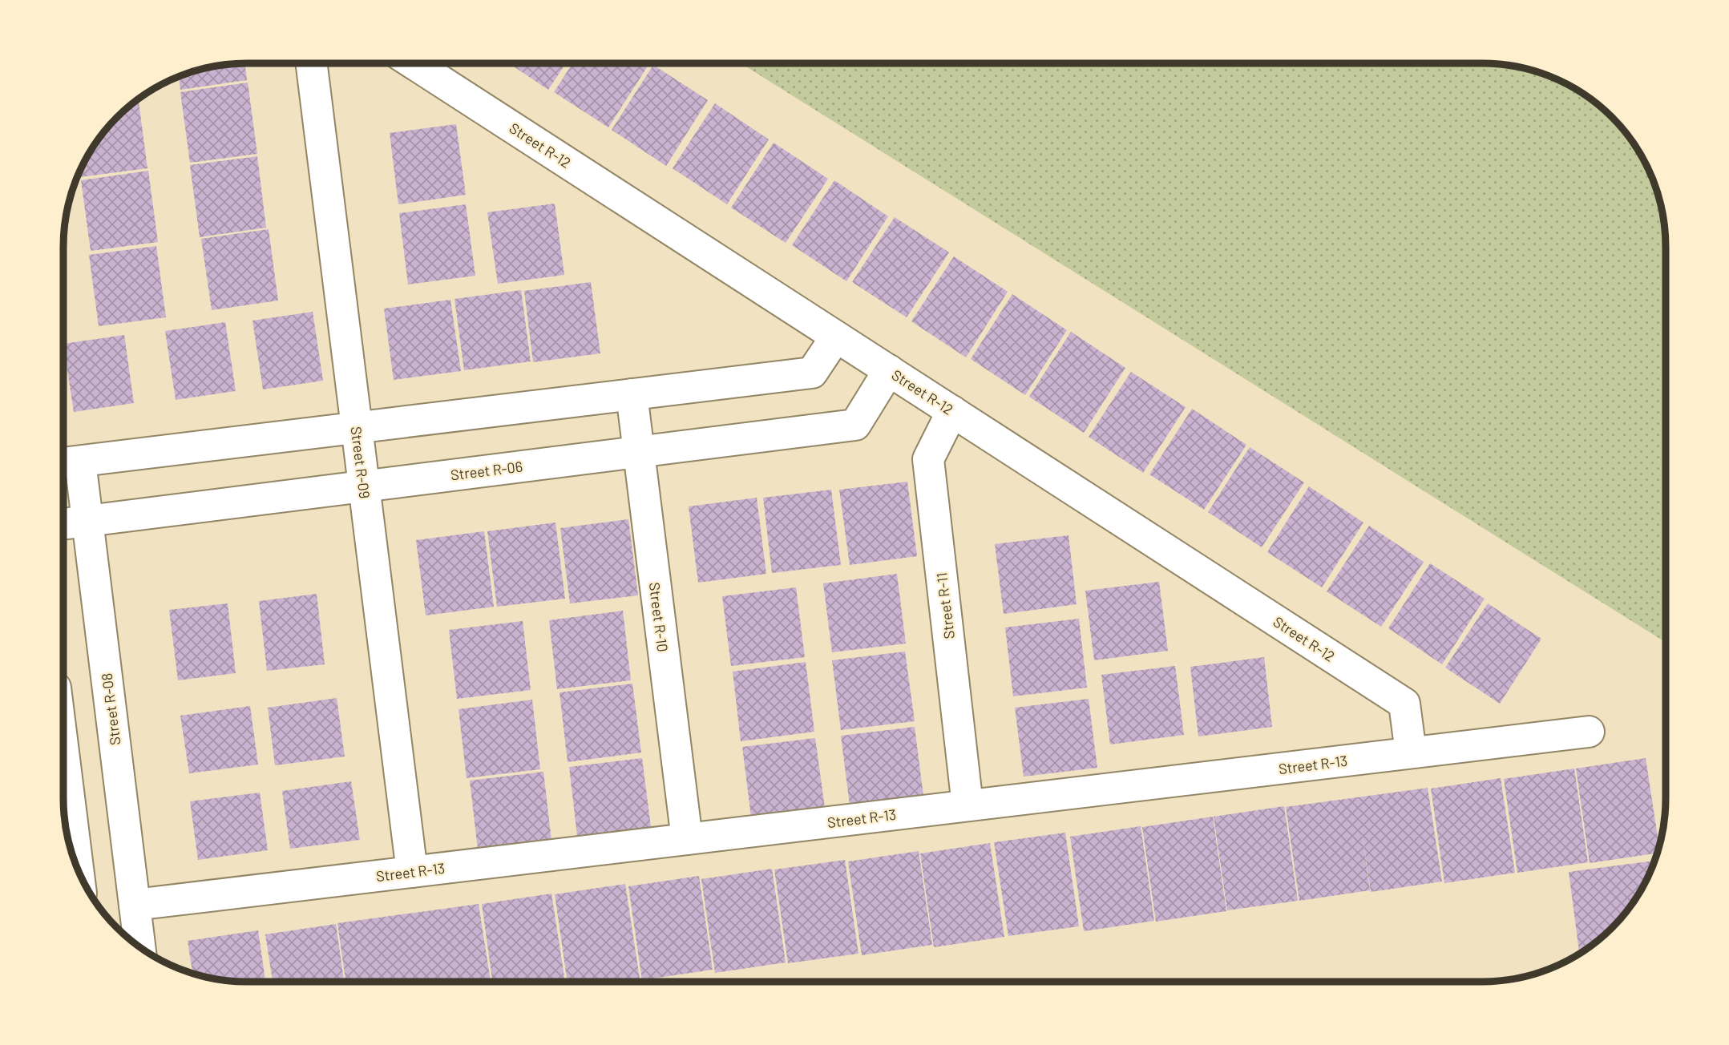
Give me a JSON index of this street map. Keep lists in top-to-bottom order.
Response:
{
  "streets": {
    "street": [
      "Street R-12",
      "Street R-09",
      "Street R-06",
      "Street R-11",
      "Street R-10",
      "Street R-08",
      "Street R-13"
    ]
  },
  "crossings": [
    ["Street R-12", "Street R-06"],
    ["Street R-12", "Street R-11"],
    ["Street R-12", "Street R-13"],
    ["Street R-09", "Street R-06"],
    ["Street R-09", "Street R-13"],
    ["Street R-06", "Street R-10"],
    ["Street R-06", "Street R-08"],
    ["Street R-11", "Street R-13"],
    ["Street R-10", "Street R-13"],
    ["Street R-08", "Street R-13"]
  ]
}
